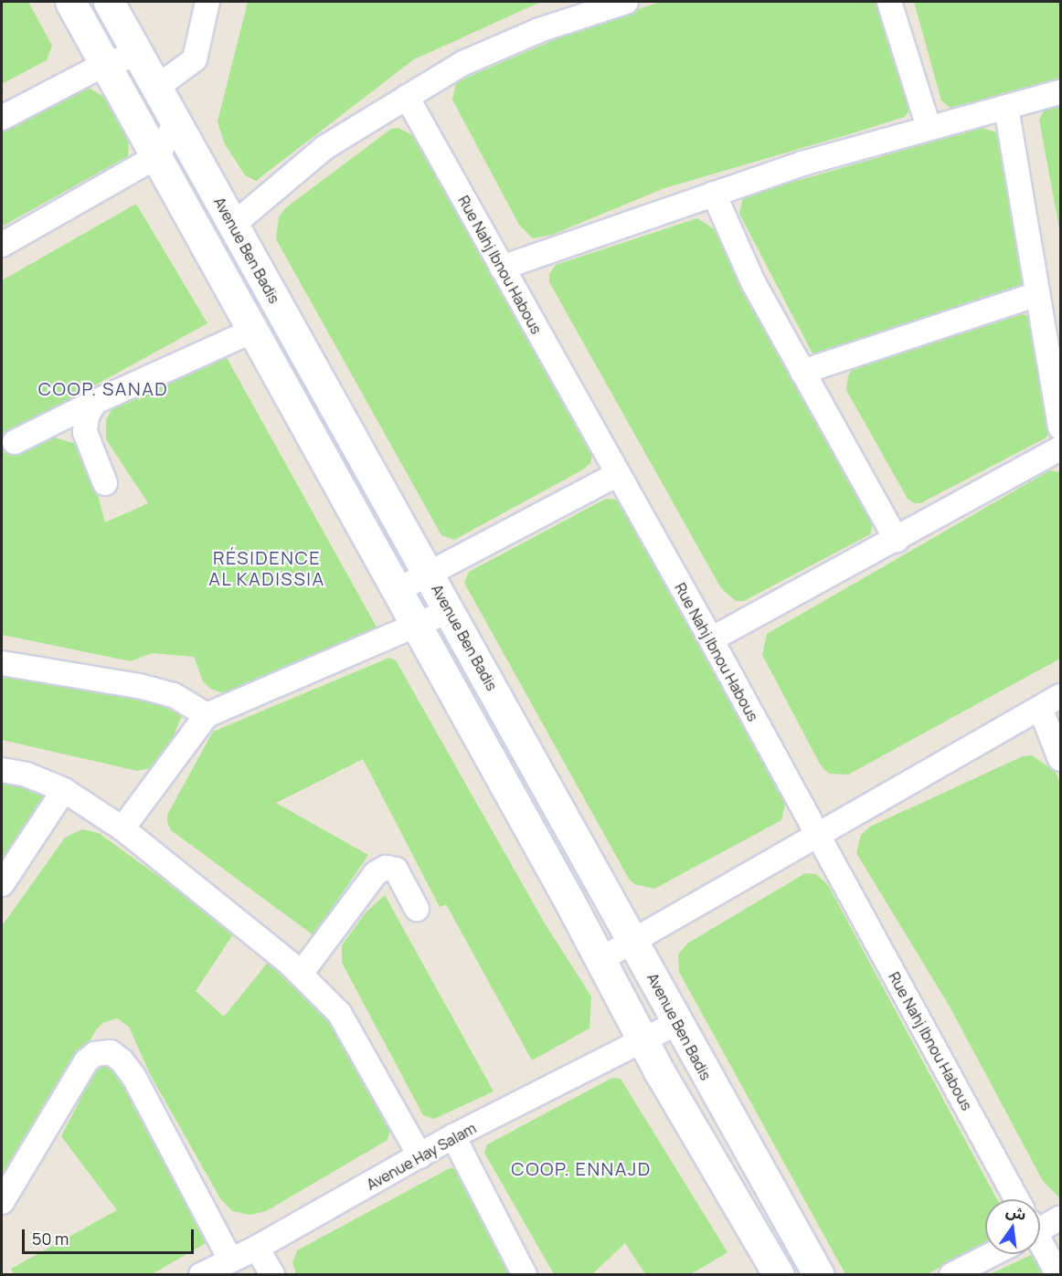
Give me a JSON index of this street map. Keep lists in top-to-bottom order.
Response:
{
  "streets": {
    "main road": ["Avenue Ben Badis"],
    "street": ["Rue Nahj Ibnou Habous", "Avenue Hay Salam"]
  },
  "crossings": [
    ["Avenue Ben Badis", "Avenue Hay Salam"]
  ],
  "districts": ["COOP. SANAD", "RÉSIDENCE AL KADISSIA", "COOP. ENNAJD"],
  "scale_bar": "50 m",
  "north": "top"
}
